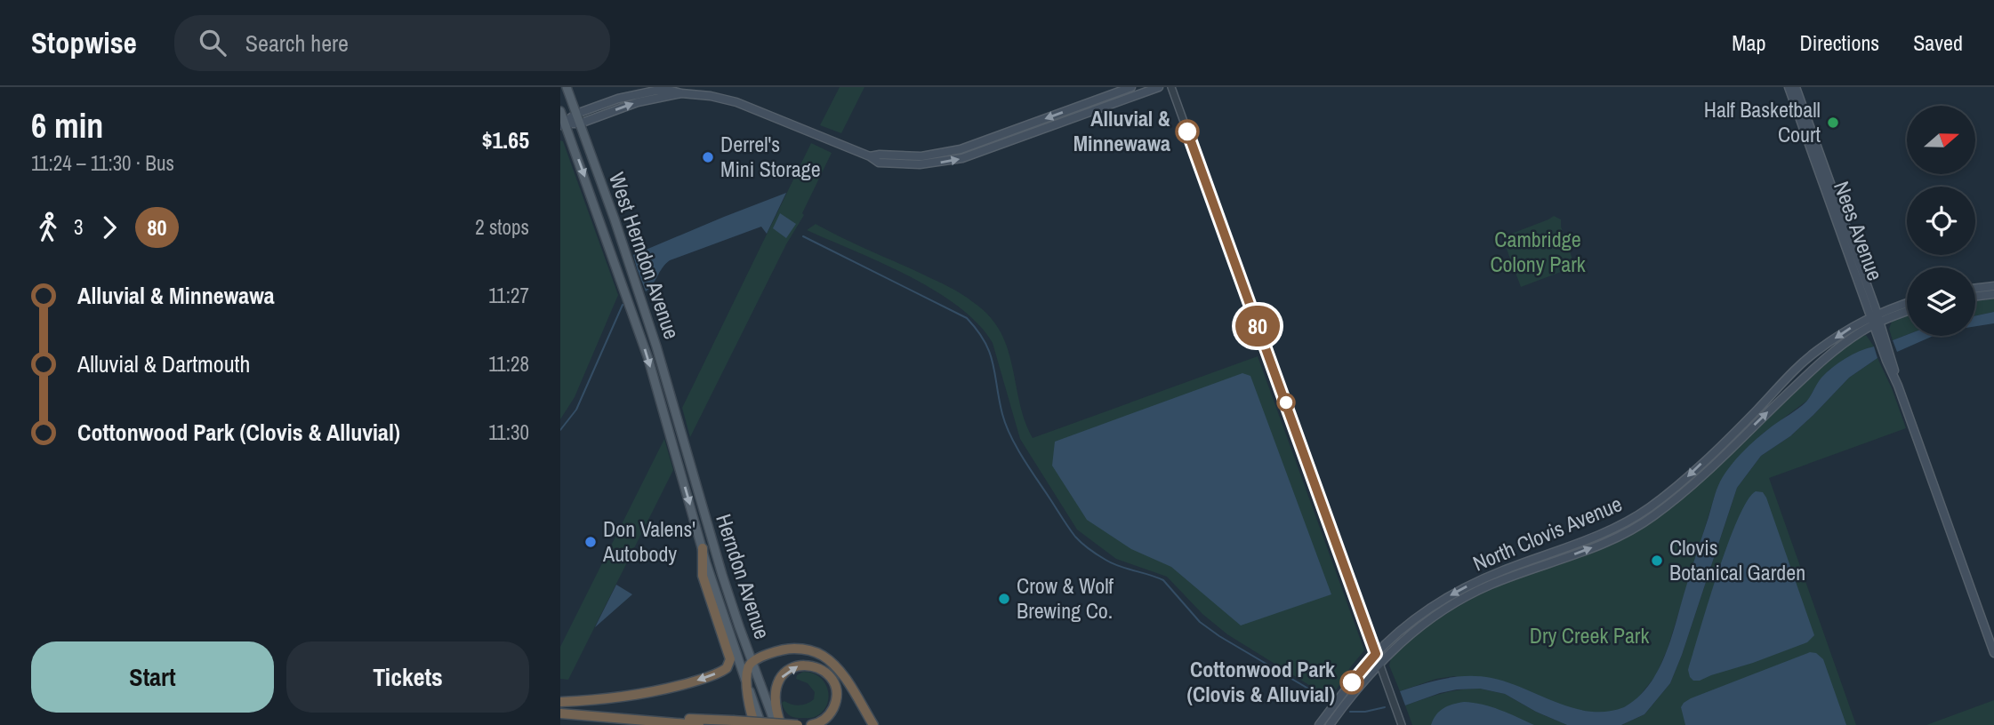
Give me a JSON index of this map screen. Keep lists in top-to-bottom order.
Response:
{
  "streets": {
    "main road": [
      "Nees Avenue",
      "West Herndon Avenue",
      "North Clovis Avenue",
      "Herndon Avenue"
    ]
  },
  "crossings": [
    ["Nees Avenue", "North Clovis Avenue"],
    ["West Herndon Avenue", "Herndon Avenue"]
  ],
  "parks": ["Cambridge Colony Park", "Dry Creek Park"],
  "places": [
    "Half Basketball Court",
    "Alluvial & Minnewawa",
    "Derrel's Mini Storage",
    "Don Valens' Autobody",
    "Clovis Botanical Garden",
    "Crow & Wolf Brewing Co.",
    "Cottonwood Park (Clovis & Alluvial)"
  ],
  "lines": ["bus line 80"],
  "north": "right",
  "page": {
    "header": "Stopwise",
    "search": "Search here",
    "nav": ["Map", "Directions", "Saved"],
    "heading": ["6 min", "11:24 – 11:30 · Bus", "$1.65"],
    "on_map": "80",
    "legs": ["3", "80", "2 stops"],
    "list": [
      {
        "name": "Alluvial & Minnewawa",
        "value": "11:27"
      },
      {
        "name": "Alluvial & Dartmouth",
        "value": "11:28"
      },
      {
        "name": "Cottonwood Park (Clovis & Alluvial)",
        "value": "11:30"
      }
    ],
    "buttons": ["Start", "Tickets"]
  }
}
